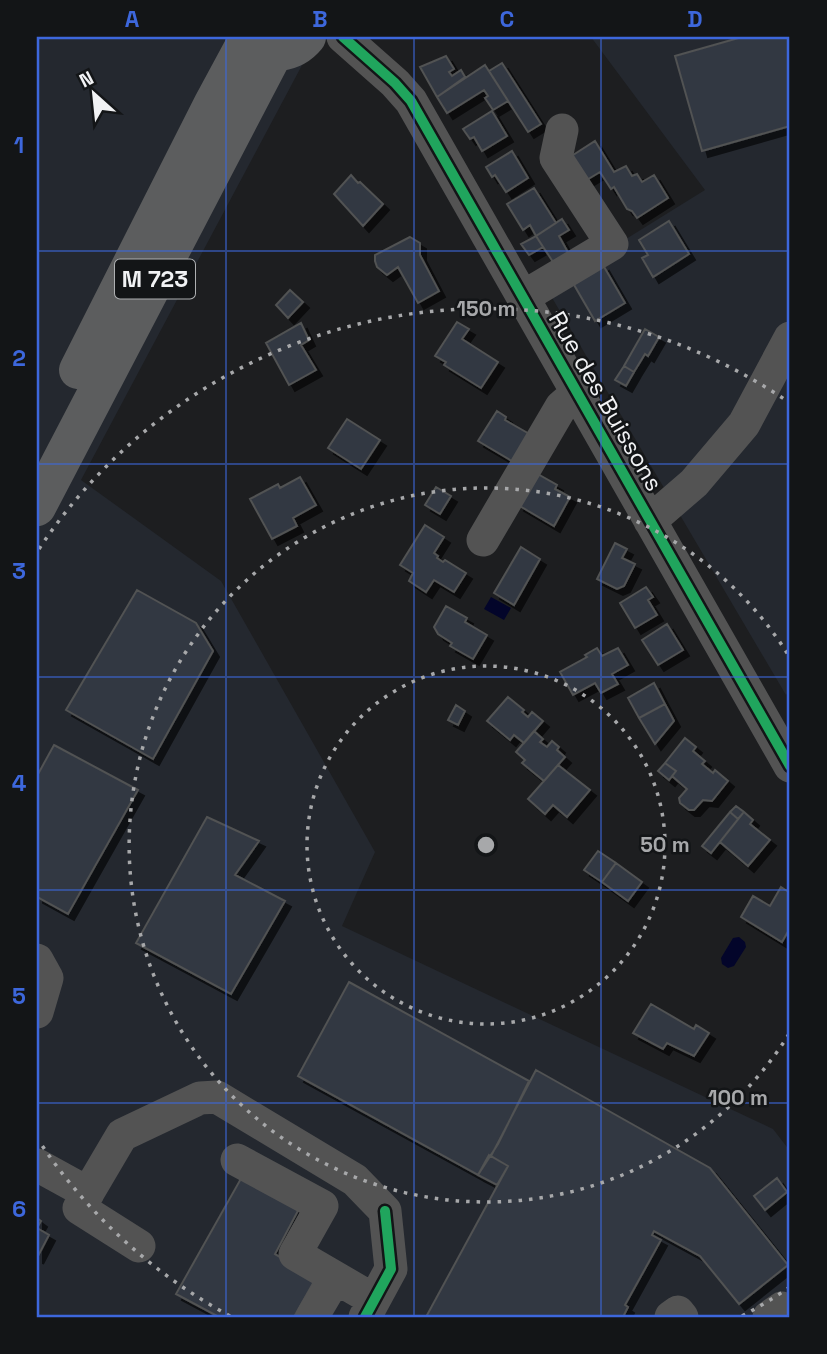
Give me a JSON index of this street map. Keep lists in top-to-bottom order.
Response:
{
  "streets": {
    "main road": ["M 723"],
    "street": ["Rue des Buissons"]
  },
  "crossings": [
    ["M 723", "Rue des Buissons"]
  ],
  "north": "top left",
  "grid": {
    "columns": [
      "A",
      "B",
      "C",
      "D"
    ],
    "rows": [
      "1",
      "2",
      "3",
      "4",
      "5",
      "6"
    ]
  },
  "rings": ["150 m", "50 m", "100 m"]
}
